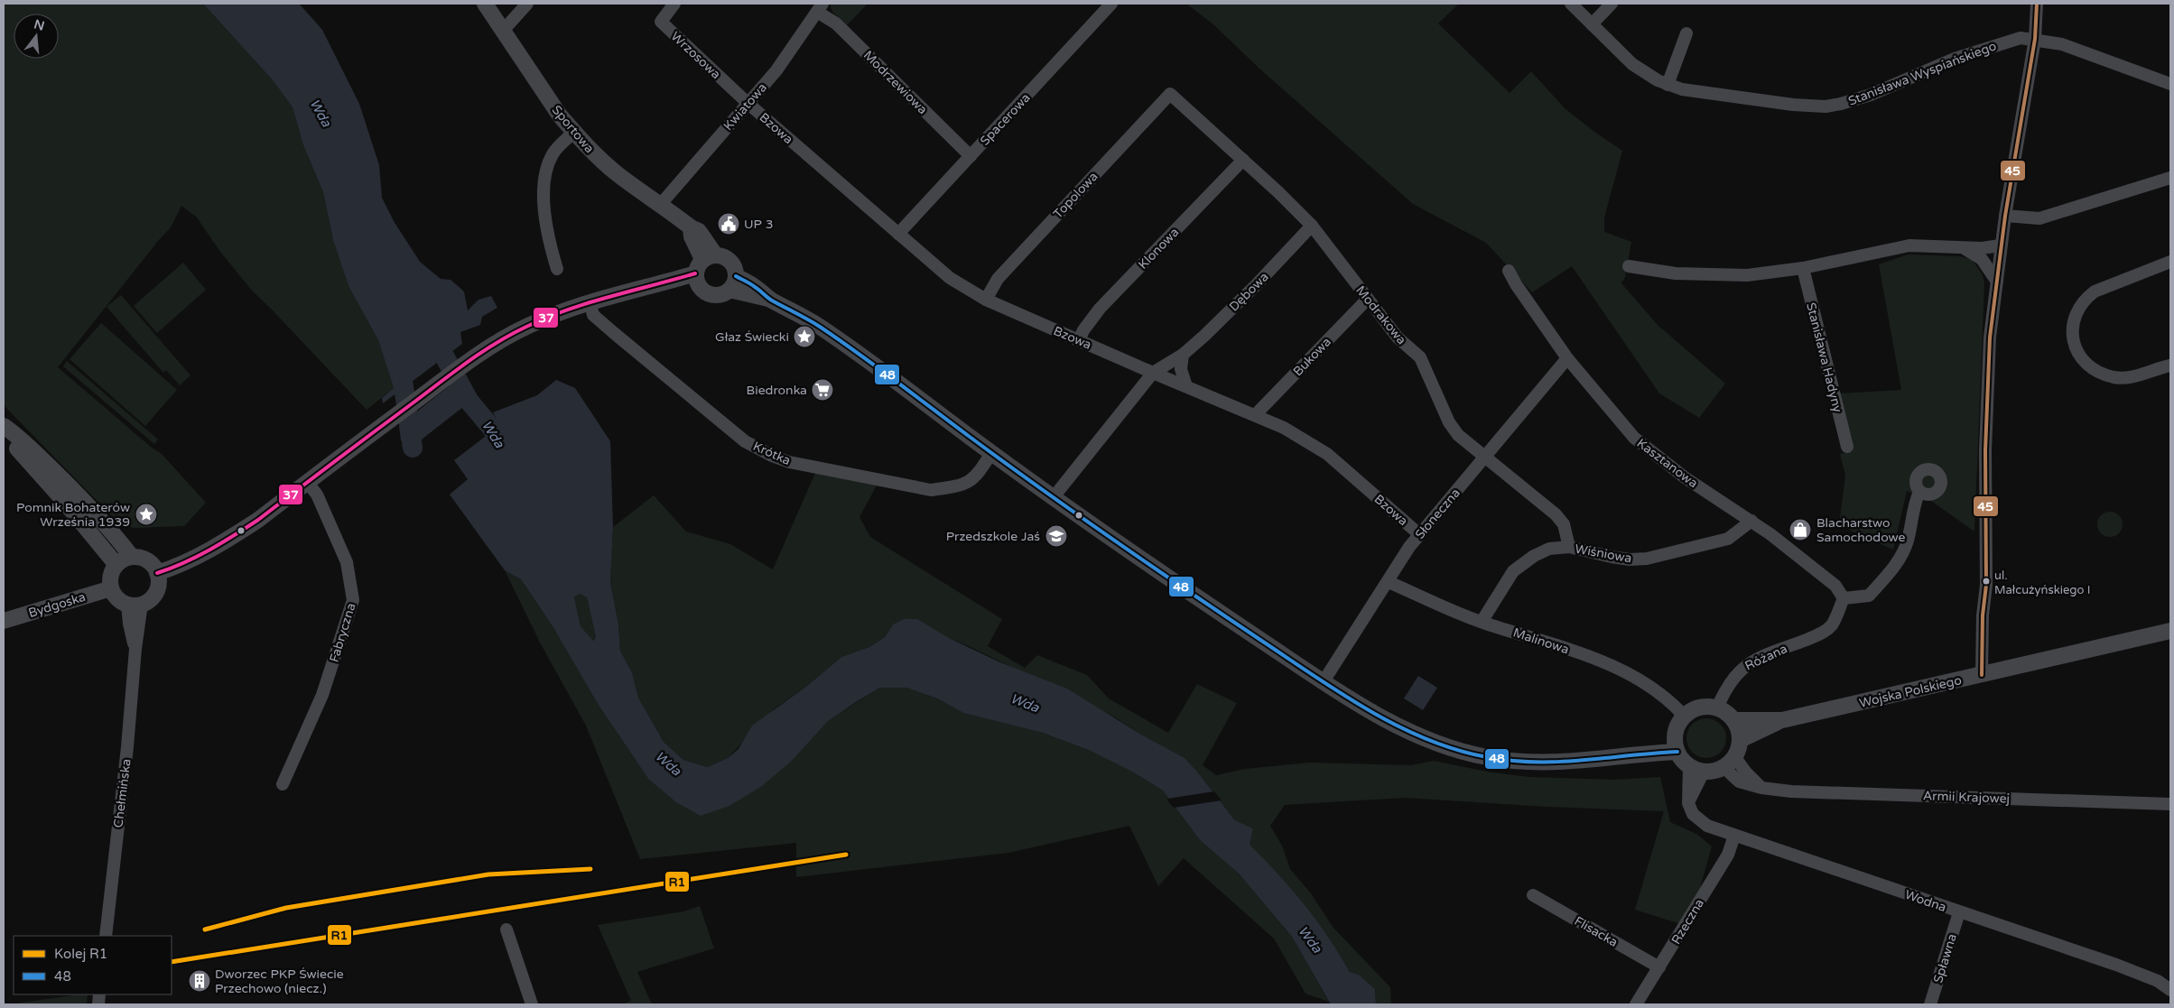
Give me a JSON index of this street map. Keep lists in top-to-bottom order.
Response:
{
  "streets": {
    "street": [
      "Wrzosowa",
      "Stanisława Wyspiańskiego",
      "Modrzewiowa",
      "Kwiatowa",
      "Spacerowa",
      "Bzowa",
      "Sportowa",
      "Topolowa",
      "Klonowa",
      "Dębowa",
      "Modrakowa",
      "Bukowa",
      "Stanisława Hadyny",
      "Krótka",
      "Kasztanowa",
      "Słoneczna",
      "Wiśniowa",
      "Bydgoska",
      "Fabryczna",
      "Malinowa",
      "Różana",
      "Wojska Polskiego",
      "Chełmińska",
      "Armii Krajowej",
      "Wodna",
      "Rzeczna",
      "Flisacka",
      "Spławna"
    ]
  },
  "crossings": [
    ["Wrzosowa", "Kwiatowa"],
    ["Wrzosowa", "Bzowa"],
    ["Modrzewiowa", "Kwiatowa"],
    ["Modrzewiowa", "Spacerowa"],
    ["Kwiatowa", "Bzowa"],
    ["Kwiatowa", "Sportowa"],
    ["Spacerowa", "Bzowa"],
    ["Bzowa", "Topolowa"],
    ["Bzowa", "Klonowa"],
    ["Bzowa", "Dębowa"],
    ["Bzowa", "Bukowa"],
    ["Bzowa", "Słoneczna"],
    ["Topolowa", "Modrakowa"],
    ["Klonowa", "Modrakowa"],
    ["Dębowa", "Modrakowa"],
    ["Modrakowa", "Bukowa"],
    ["Modrakowa", "Słoneczna"],
    ["Modrakowa", "Wiśniowa"],
    ["Kasztanowa", "Słoneczna"],
    ["Kasztanowa", "Wiśniowa"],
    ["Kasztanowa", "Różana"],
    ["Słoneczna", "Malinowa"],
    ["Wiśniowa", "Malinowa"],
    ["Bydgoska", "Chełmińska"],
    ["Malinowa", "Różana"],
    ["Malinowa", "Wojska Polskiego"],
    ["Malinowa", "Armii Krajowej"],
    ["Malinowa", "Wodna"],
    ["Różana", "Wojska Polskiego"],
    ["Różana", "Armii Krajowej"],
    ["Różana", "Wodna"],
    ["Wojska Polskiego", "Armii Krajowej"],
    ["Wojska Polskiego", "Wodna"],
    ["Armii Krajowej", "Wodna"],
    ["Wodna", "Rzeczna"],
    ["Wodna", "Spławna"],
    ["Rzeczna", "Flisacka"]
  ],
  "water": ["Wda"],
  "places": {
    "public building": ["UP 3"],
    "place": ["Głaz Świecki", "Pomnik Bohaterów Września 1939"],
    "supermarket": ["Biedronka"],
    "shop": ["Blacharstwo Samochodowe"],
    "school or university": ["Przedszkole Jaś"],
    "other": ["ul. Małcużyńskiego I"],
    "building": ["Dworzec PKP Świecie Przechowo (niecz.)"]
  },
  "lines": [
    "transit line 45",
    "transit line 37",
    "transit line 48",
    "rail line R1"
  ],
  "legend": ["Kolej R1", "48"],
  "north": "top"
}
